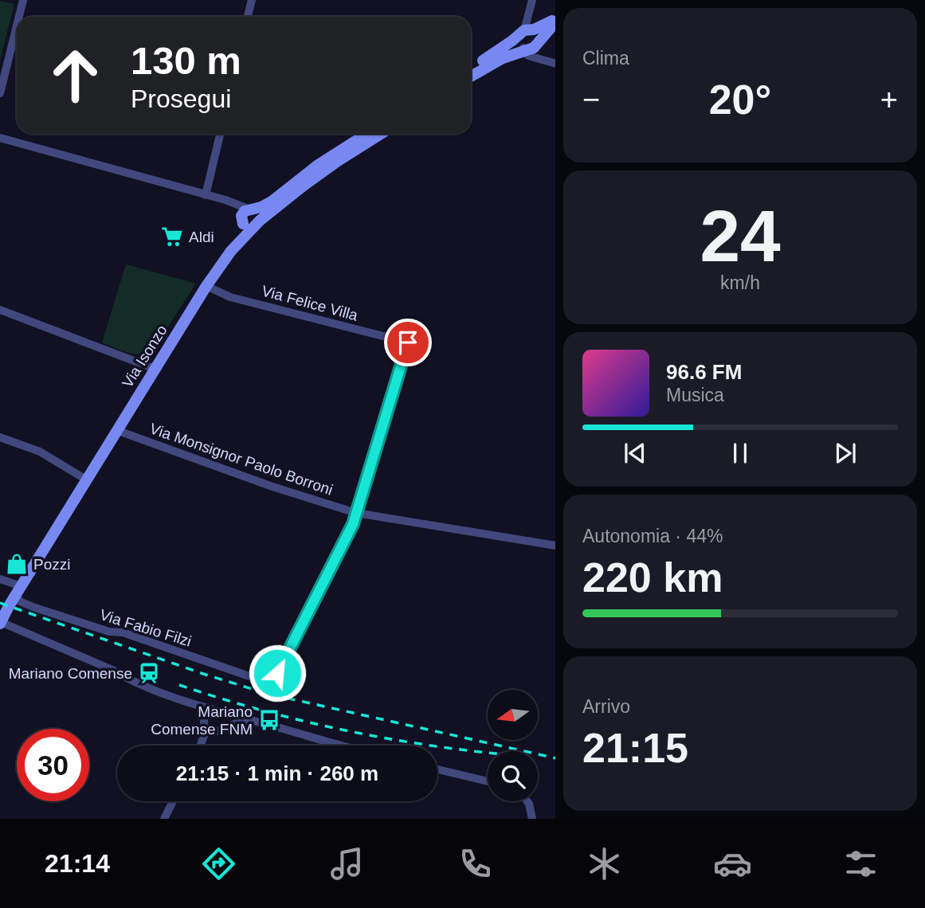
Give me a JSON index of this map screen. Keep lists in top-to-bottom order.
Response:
{
  "streets": {
    "street": [
      "Via Felice Villa",
      "Via Isonzo",
      "Via Monsignor Paolo Borroni",
      "Via Fabio Filzi"
    ]
  },
  "crossings": [
    ["Via Felice Villa", "Via Isonzo"],
    ["Via Felice Villa", "Via Monsignor Paolo Borroni"],
    ["Via Felice Villa", "Via Fabio Filzi"],
    ["Via Isonzo", "Via Monsignor Paolo Borroni"],
    ["Via Isonzo", "Via Fabio Filzi"],
    ["Via Monsignor Paolo Borroni", "Via Fabio Filzi"]
  ],
  "places": {
    "supermarket": ["Aldi"],
    "shop": ["Pozzi"],
    "station": ["Mariano Comense"],
    "bus stop": ["Mariano Comense FNM"]
  },
  "north": "left",
  "page": {
    "tile": [
      "Clima",
      ["24", "km/h"],
      ["Autonomia · 44%", "220 km"],
      ["Arrivo", "21:15"]
    ],
    "turn": ["130 m", "Prosegui"],
    "heat": ["−", "20°", "+"],
    "song": ["96.6 FM", "Musica"],
    "limit": "30",
    "trip": "21:15 · 1 min · 260 m",
    "tabs": "21:14"
  }
}
